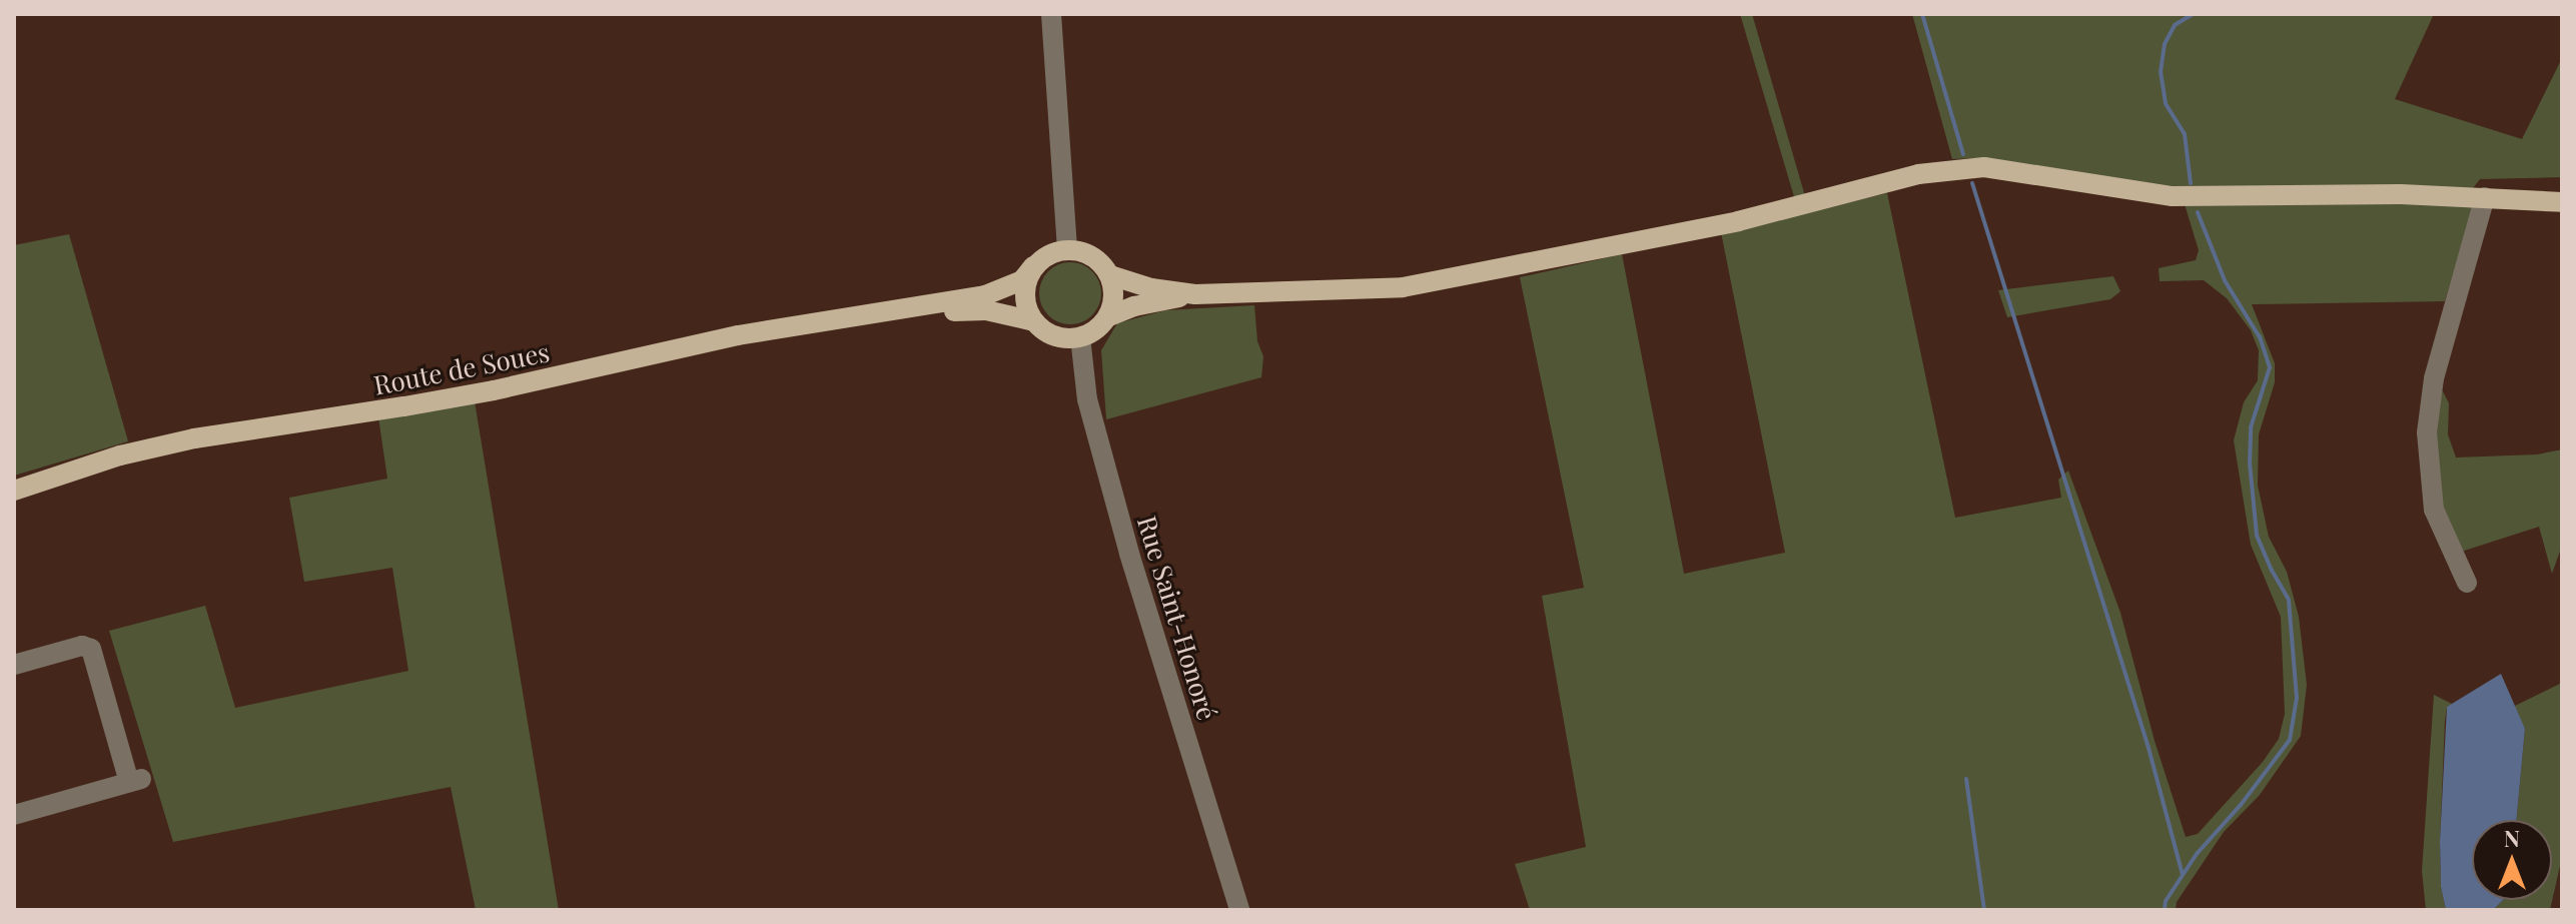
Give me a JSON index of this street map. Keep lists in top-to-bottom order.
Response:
{
  "streets": {
    "main road": ["Route de Soues"],
    "street": ["Rue Saint-Honoré"]
  },
  "crossings": [
    ["Route de Soues", "Rue Saint-Honoré"]
  ],
  "north": "top"
}
